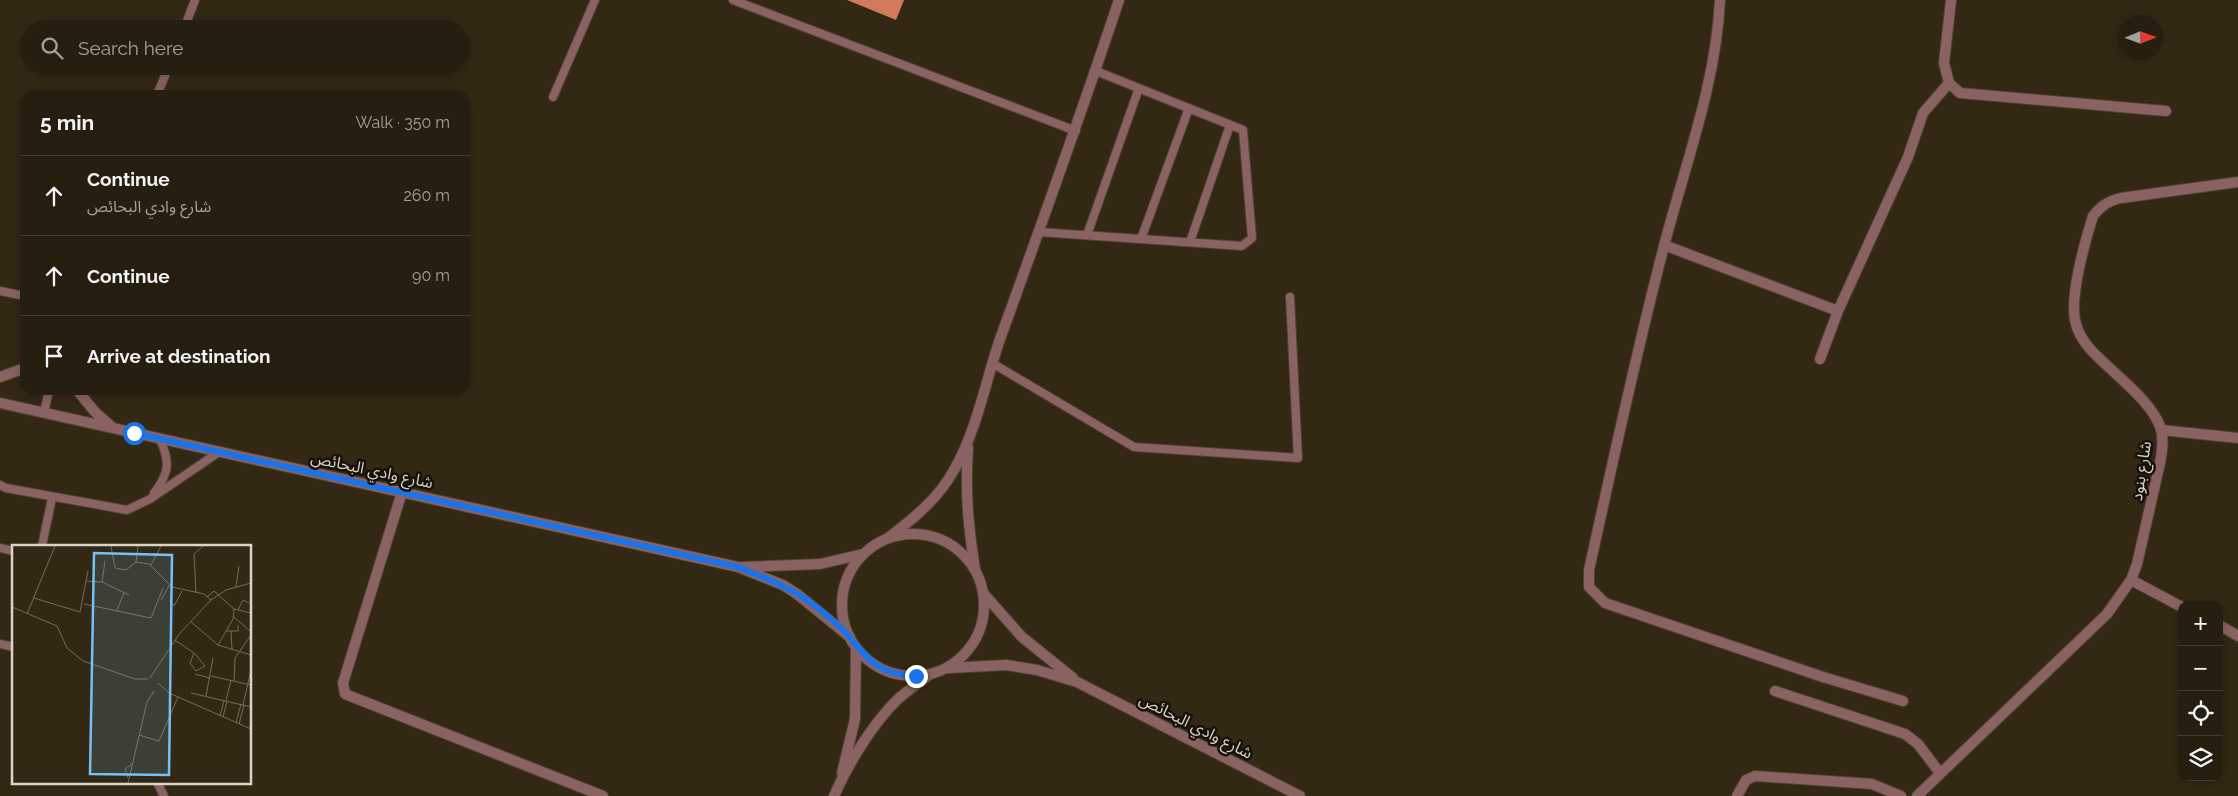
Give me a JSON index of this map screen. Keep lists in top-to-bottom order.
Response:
{
  "streets": {
    "street": ["شارع وادي البحائص", "شارع بنود"]
  },
  "north": "right",
  "page": {
    "search": "Search here",
    "heading": ["5 min", "Walk · 350 m"],
    "list": [
      ["Continue", "شارع وادي البحائص", "260 m"],
      ["Continue", "90 m"],
      "Arrive at destination"
    ],
    "map_buttons": ["+", "−"]
  }
}
